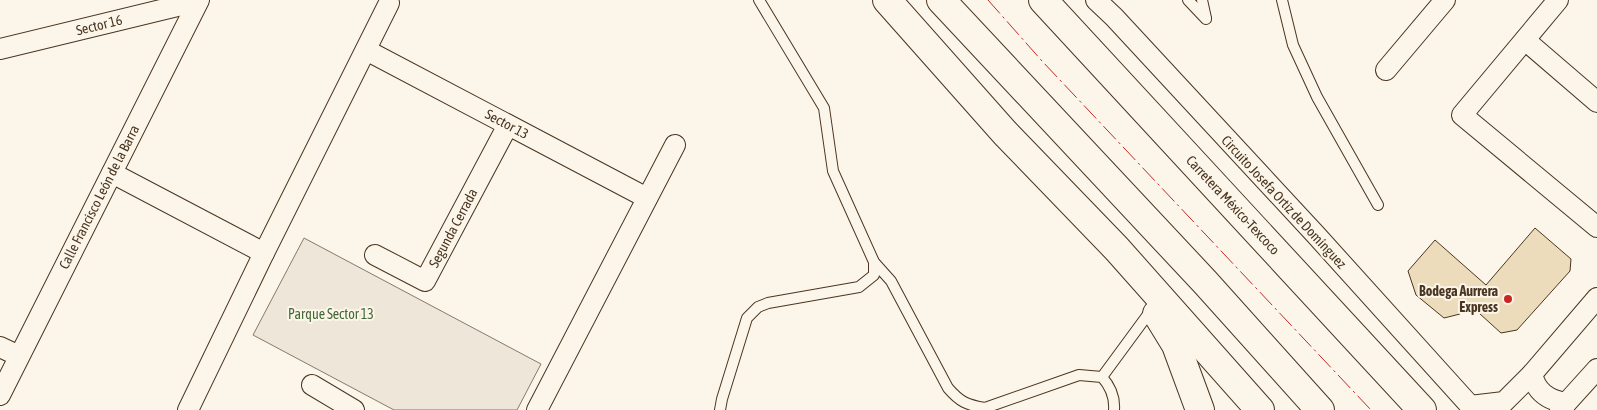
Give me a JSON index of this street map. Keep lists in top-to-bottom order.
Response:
{
  "streets": {
    "main road": ["Carretera México-Texcoco"],
    "street": [
      "Sector 16",
      "Sector 13",
      "Calle Francisco León de la Barra",
      "Circuito Josefa Ortiz de Domínguez",
      "Segunda Cerrada"
    ]
  },
  "crossings": [
    ["Sector 16", "Calle Francisco León de la Barra"],
    ["Sector 13", "Segunda Cerrada"]
  ],
  "parks": ["Parque Sector 13"],
  "places": ["Bodega Aurrera Express"]
}
